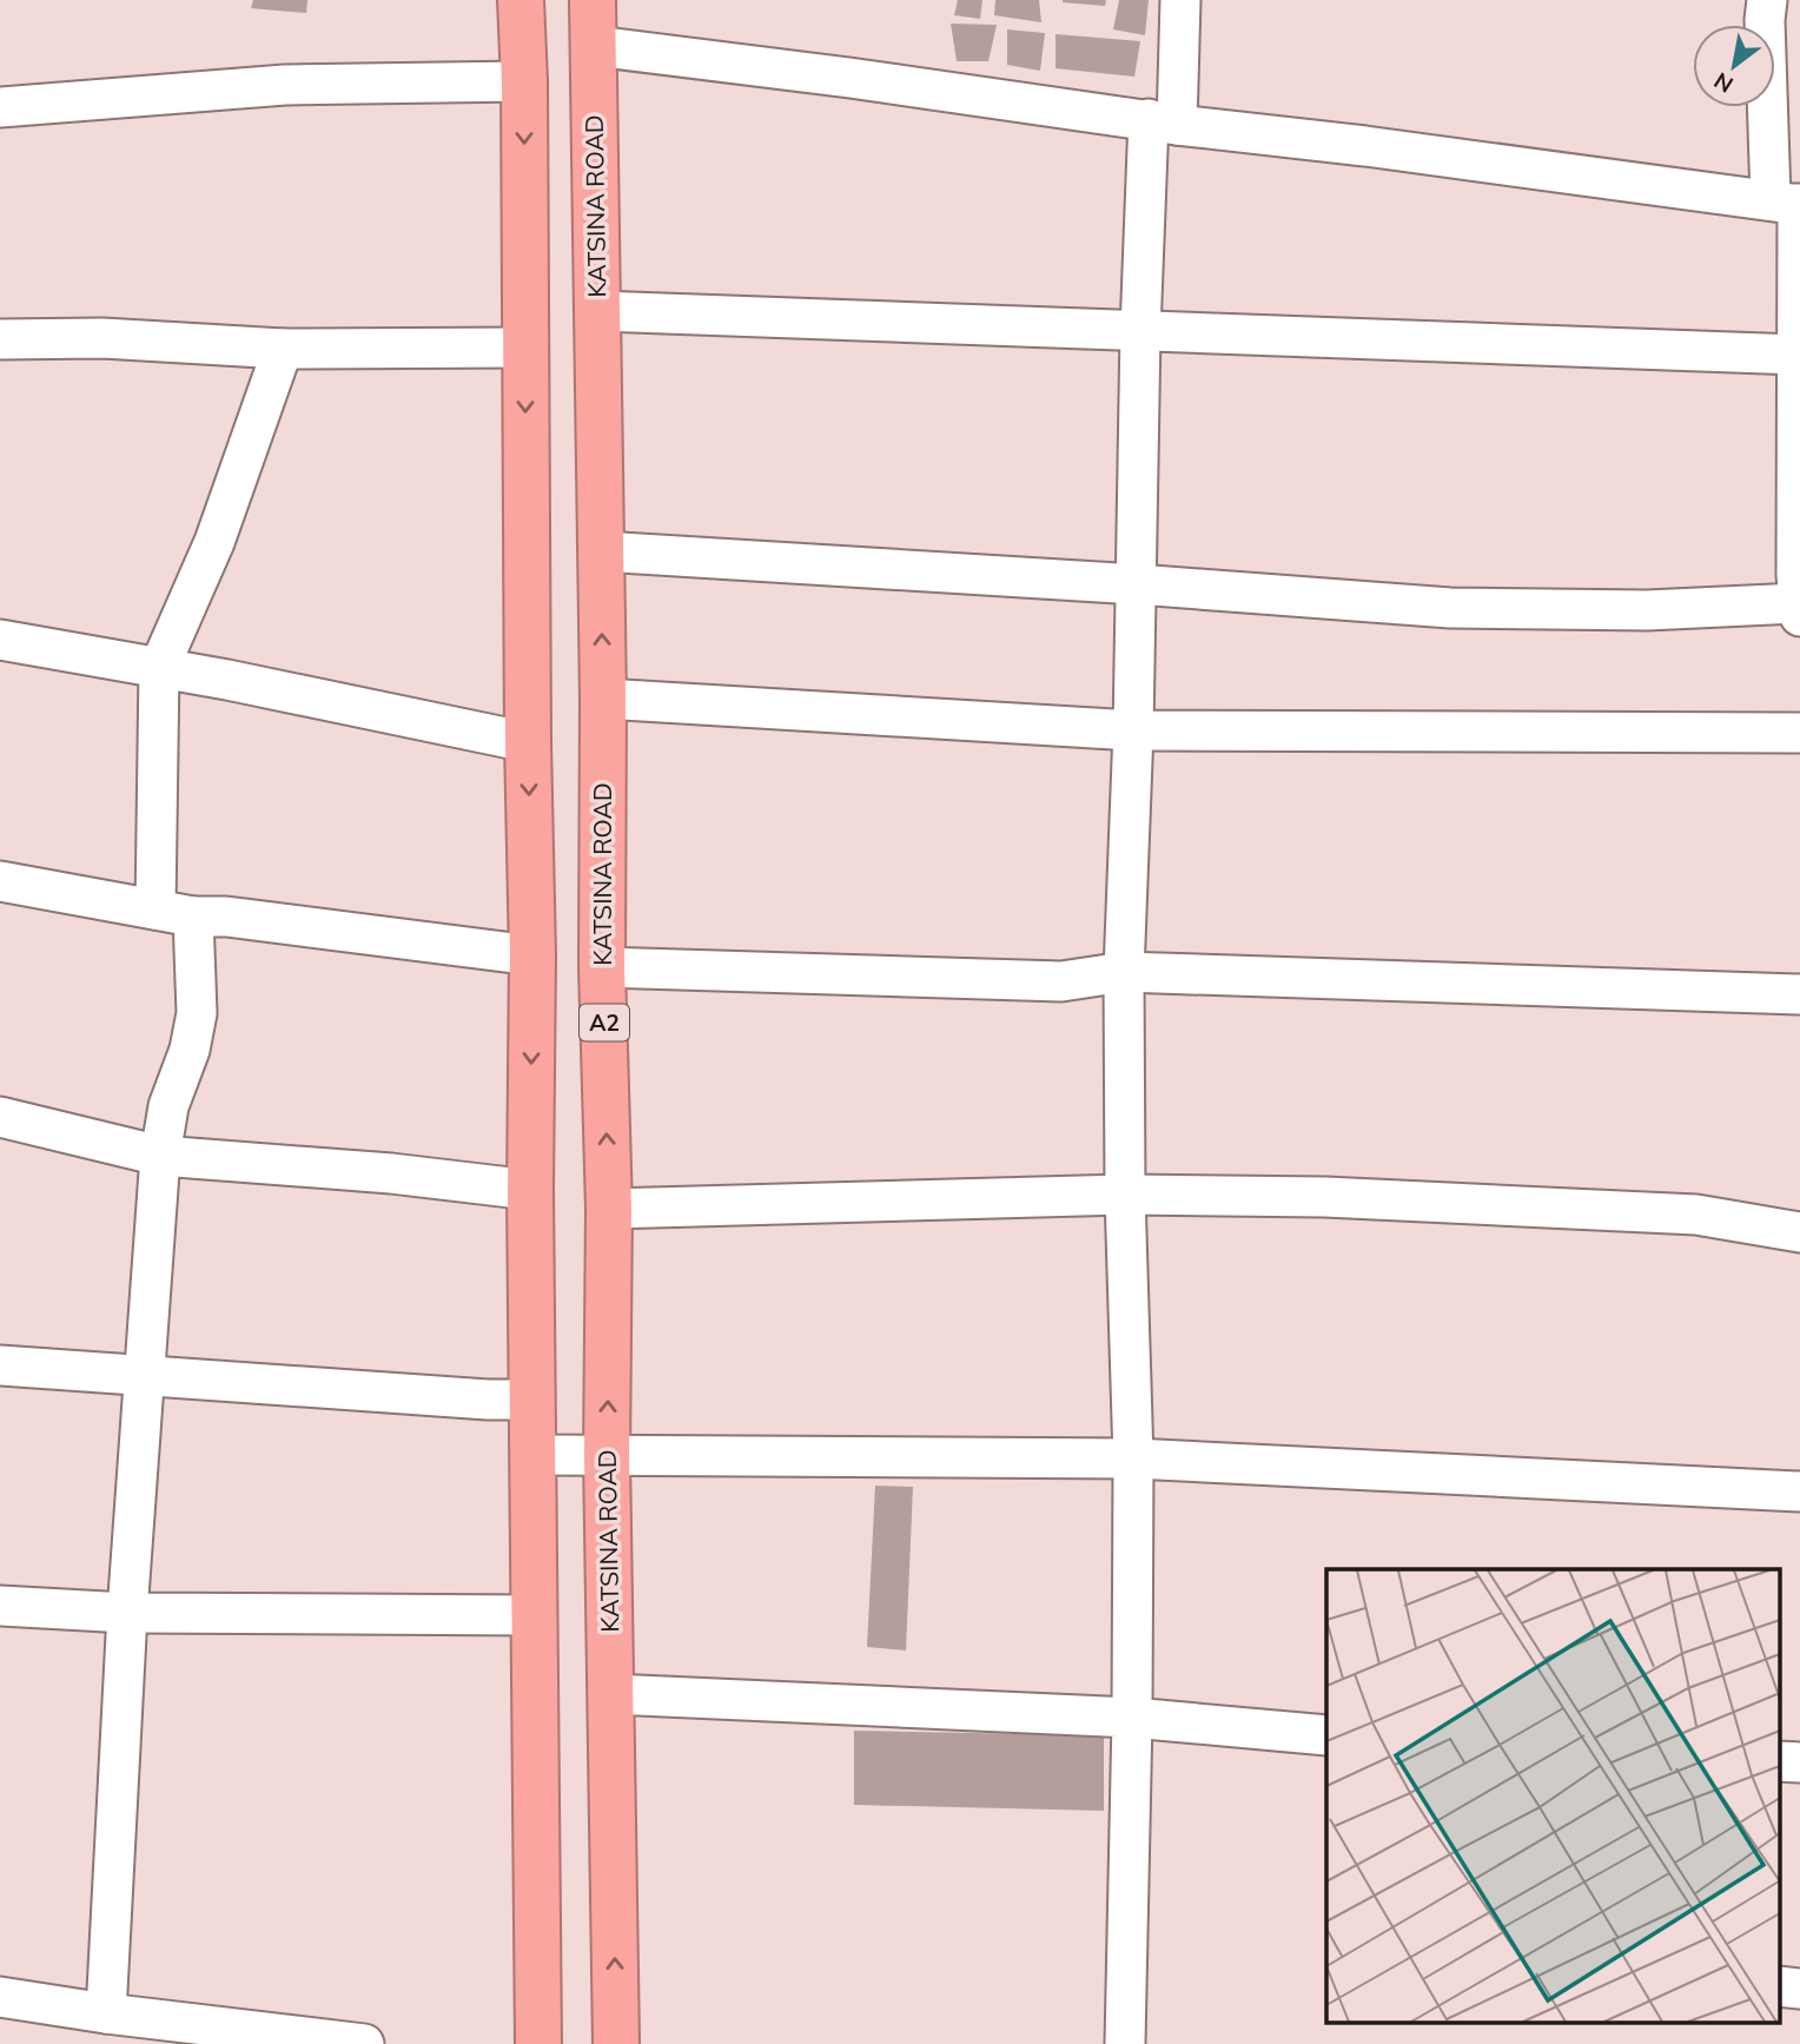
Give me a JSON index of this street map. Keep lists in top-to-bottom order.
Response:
{
  "streets": {
    "highway": ["KATSINA ROAD", "A2"]
  },
  "north": "bottom left"
}
